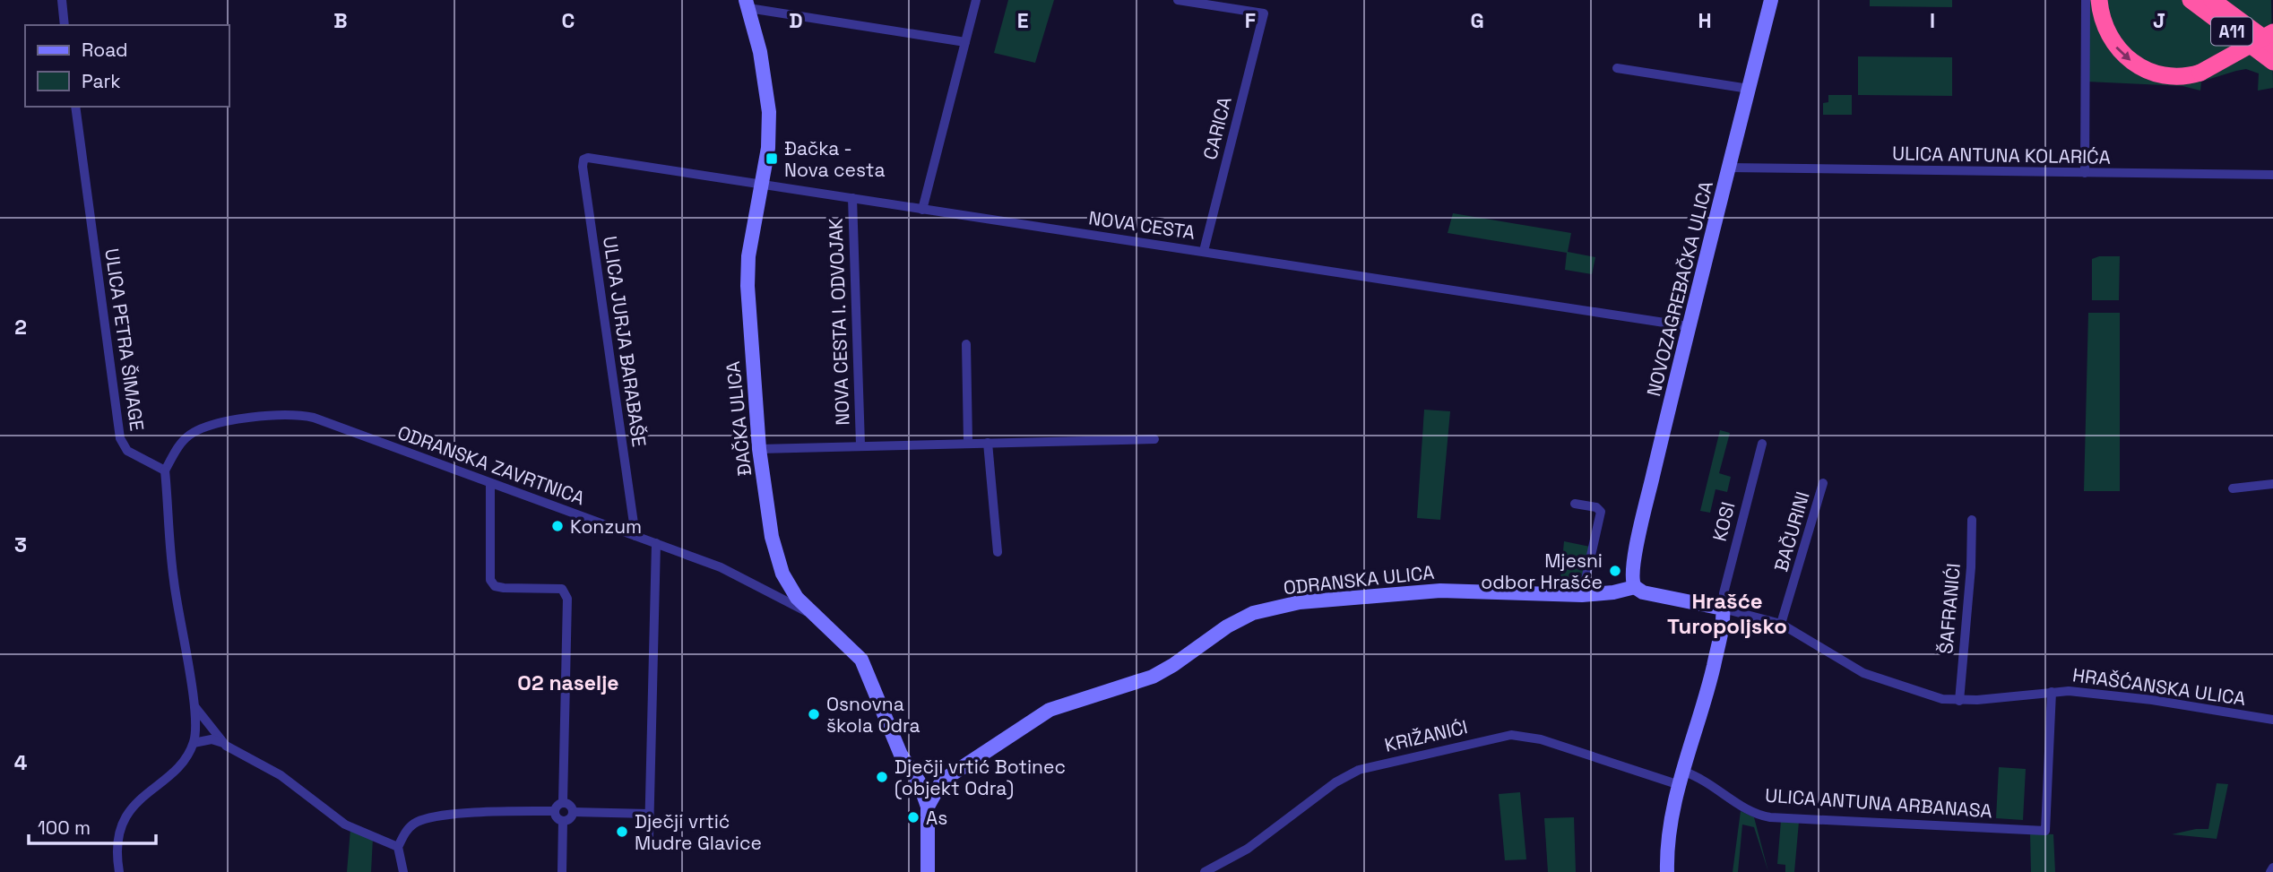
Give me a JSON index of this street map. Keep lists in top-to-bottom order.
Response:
{
  "streets": {
    "highway": ["A11"],
    "street": [
      "CARICA",
      "ULICA ANTUNA KOLARIĆA",
      "NOVA CESTA",
      "NOVOZAGREBAČKA ULICA",
      "NOVA CESTA I. ODVOJAK",
      "ULICA PETRA ŠIMAGE",
      "ULICA JURJA BARABAŠE",
      "ĐAČKA ULICA",
      "ODRANSKA ZAVRTNICA",
      "KOSI",
      "BAČURINI",
      "ODRANSKA ULICA",
      "ŠAFRANIĆI",
      "HRAŠĆANSKA ULICA",
      "KRIŽANIĆI",
      "ULICA ANTUNA ARBANASA"
    ]
  },
  "crossings": [
    ["CARICA", "NOVA CESTA"],
    ["ULICA ANTUNA KOLARIĆA", "NOVOZAGREBAČKA ULICA"],
    ["NOVA CESTA", "NOVOZAGREBAČKA ULICA"],
    ["NOVA CESTA", "NOVA CESTA I. ODVOJAK"],
    ["NOVA CESTA", "ULICA JURJA BARABAŠE"],
    ["NOVA CESTA", "ĐAČKA ULICA"],
    ["NOVOZAGREBAČKA ULICA", "ODRANSKA ULICA"],
    ["ULICA PETRA ŠIMAGE", "ODRANSKA ZAVRTNICA"],
    ["ULICA JURJA BARABAŠE", "ODRANSKA ZAVRTNICA"],
    ["ĐAČKA ULICA", "ODRANSKA ZAVRTNICA"],
    ["ĐAČKA ULICA", "ODRANSKA ULICA"],
    ["KOSI", "HRAŠĆANSKA ULICA"],
    ["BAČURINI", "HRAŠĆANSKA ULICA"],
    ["ŠAFRANIĆI", "HRAŠĆANSKA ULICA"],
    ["HRAŠĆANSKA ULICA", "ULICA ANTUNA ARBANASA"],
    ["KRIŽANIĆI", "ULICA ANTUNA ARBANASA"]
  ],
  "districts": ["Hrašće Turopoljsko", "O2 naselje"],
  "places": {
    "transit": ["Đačka - Nova cesta"],
    "other": [
      "Konzum",
      "Mjesni odbor Hrašće",
      "Osnovna škola Odra",
      "Dječji vrtić Botinec (objekt Odra)",
      "As",
      "Dječji vrtić Mudre Glavice"
    ]
  },
  "legend": ["Road", "Park"],
  "scale_bar": "100 m",
  "grid": {
    "columns": [
      "B",
      "C",
      "D",
      "E",
      "F",
      "G",
      "H",
      "I",
      "J"
    ],
    "rows": ["2", "3", "4"]
  }
}
